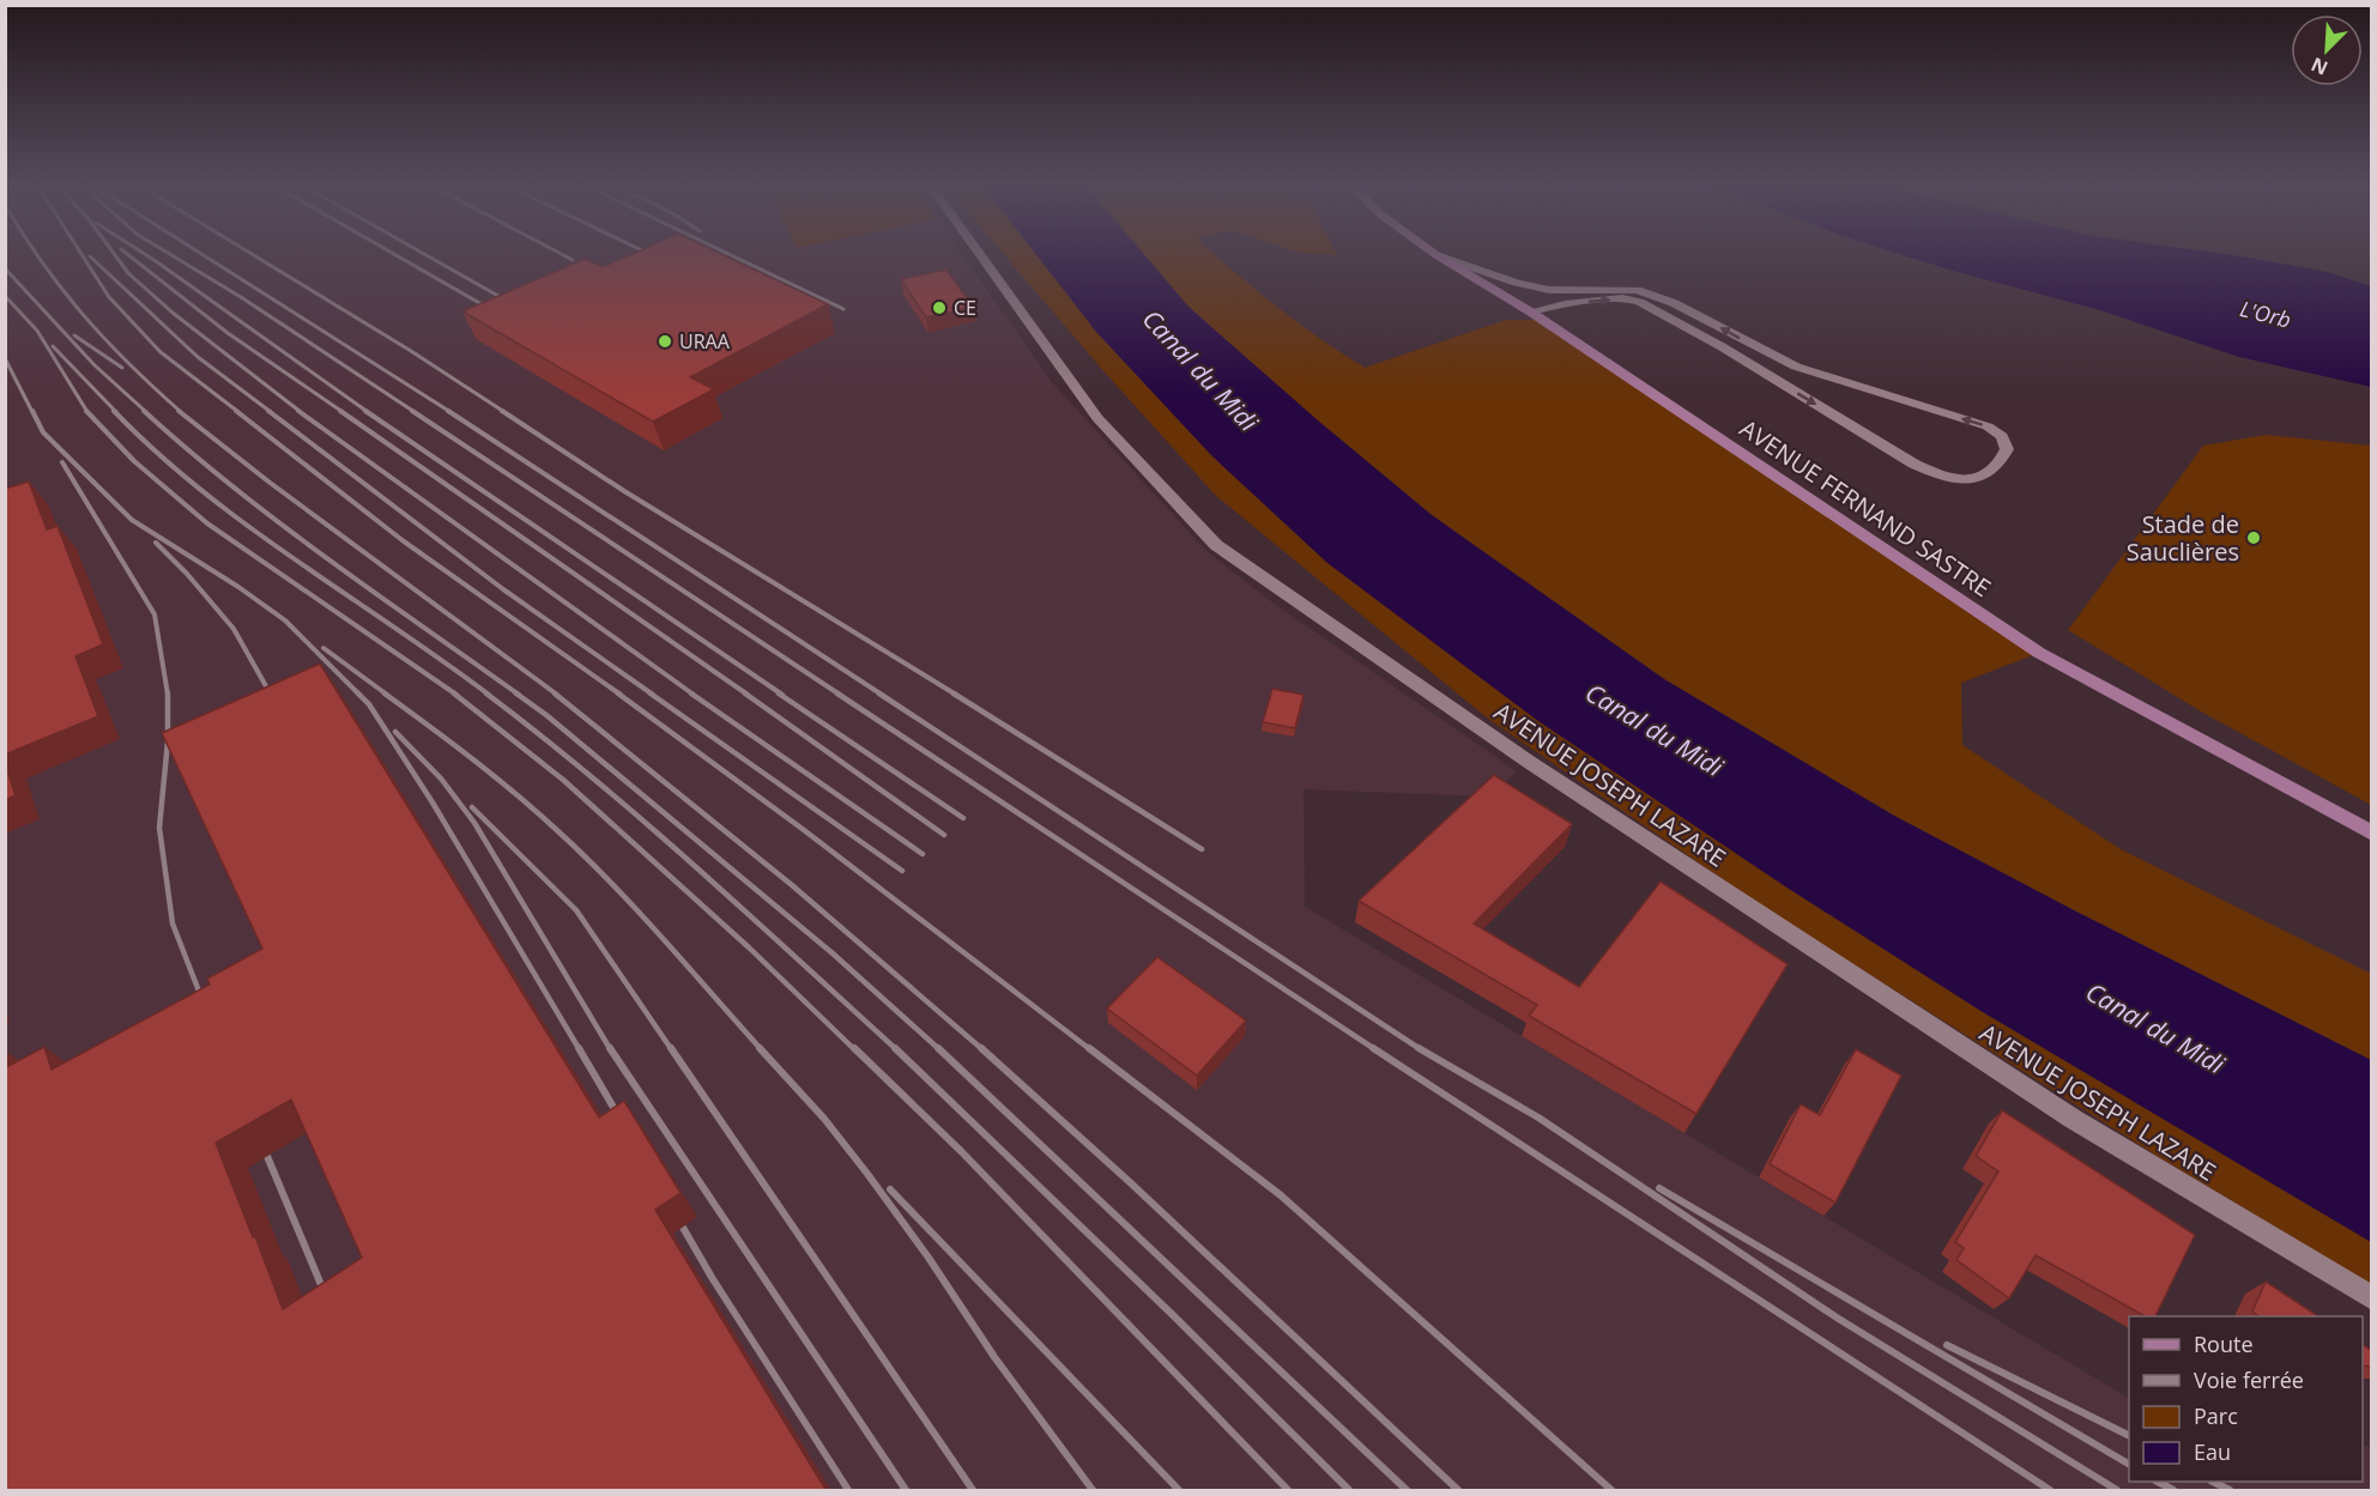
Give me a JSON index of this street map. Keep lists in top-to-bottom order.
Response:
{
  "streets": {
    "main road": ["AVENUE FERNAND SASTRE"],
    "street": ["AVENUE JOSEPH LAZARE"]
  },
  "water": ["L'Orb", "Canal du Midi"],
  "places": ["CE", "URAA", "Stade de Sauclières"],
  "legend": [
    "Route",
    "Voie ferrée",
    "Parc",
    "Eau"
  ],
  "north": "bottom left"
}
